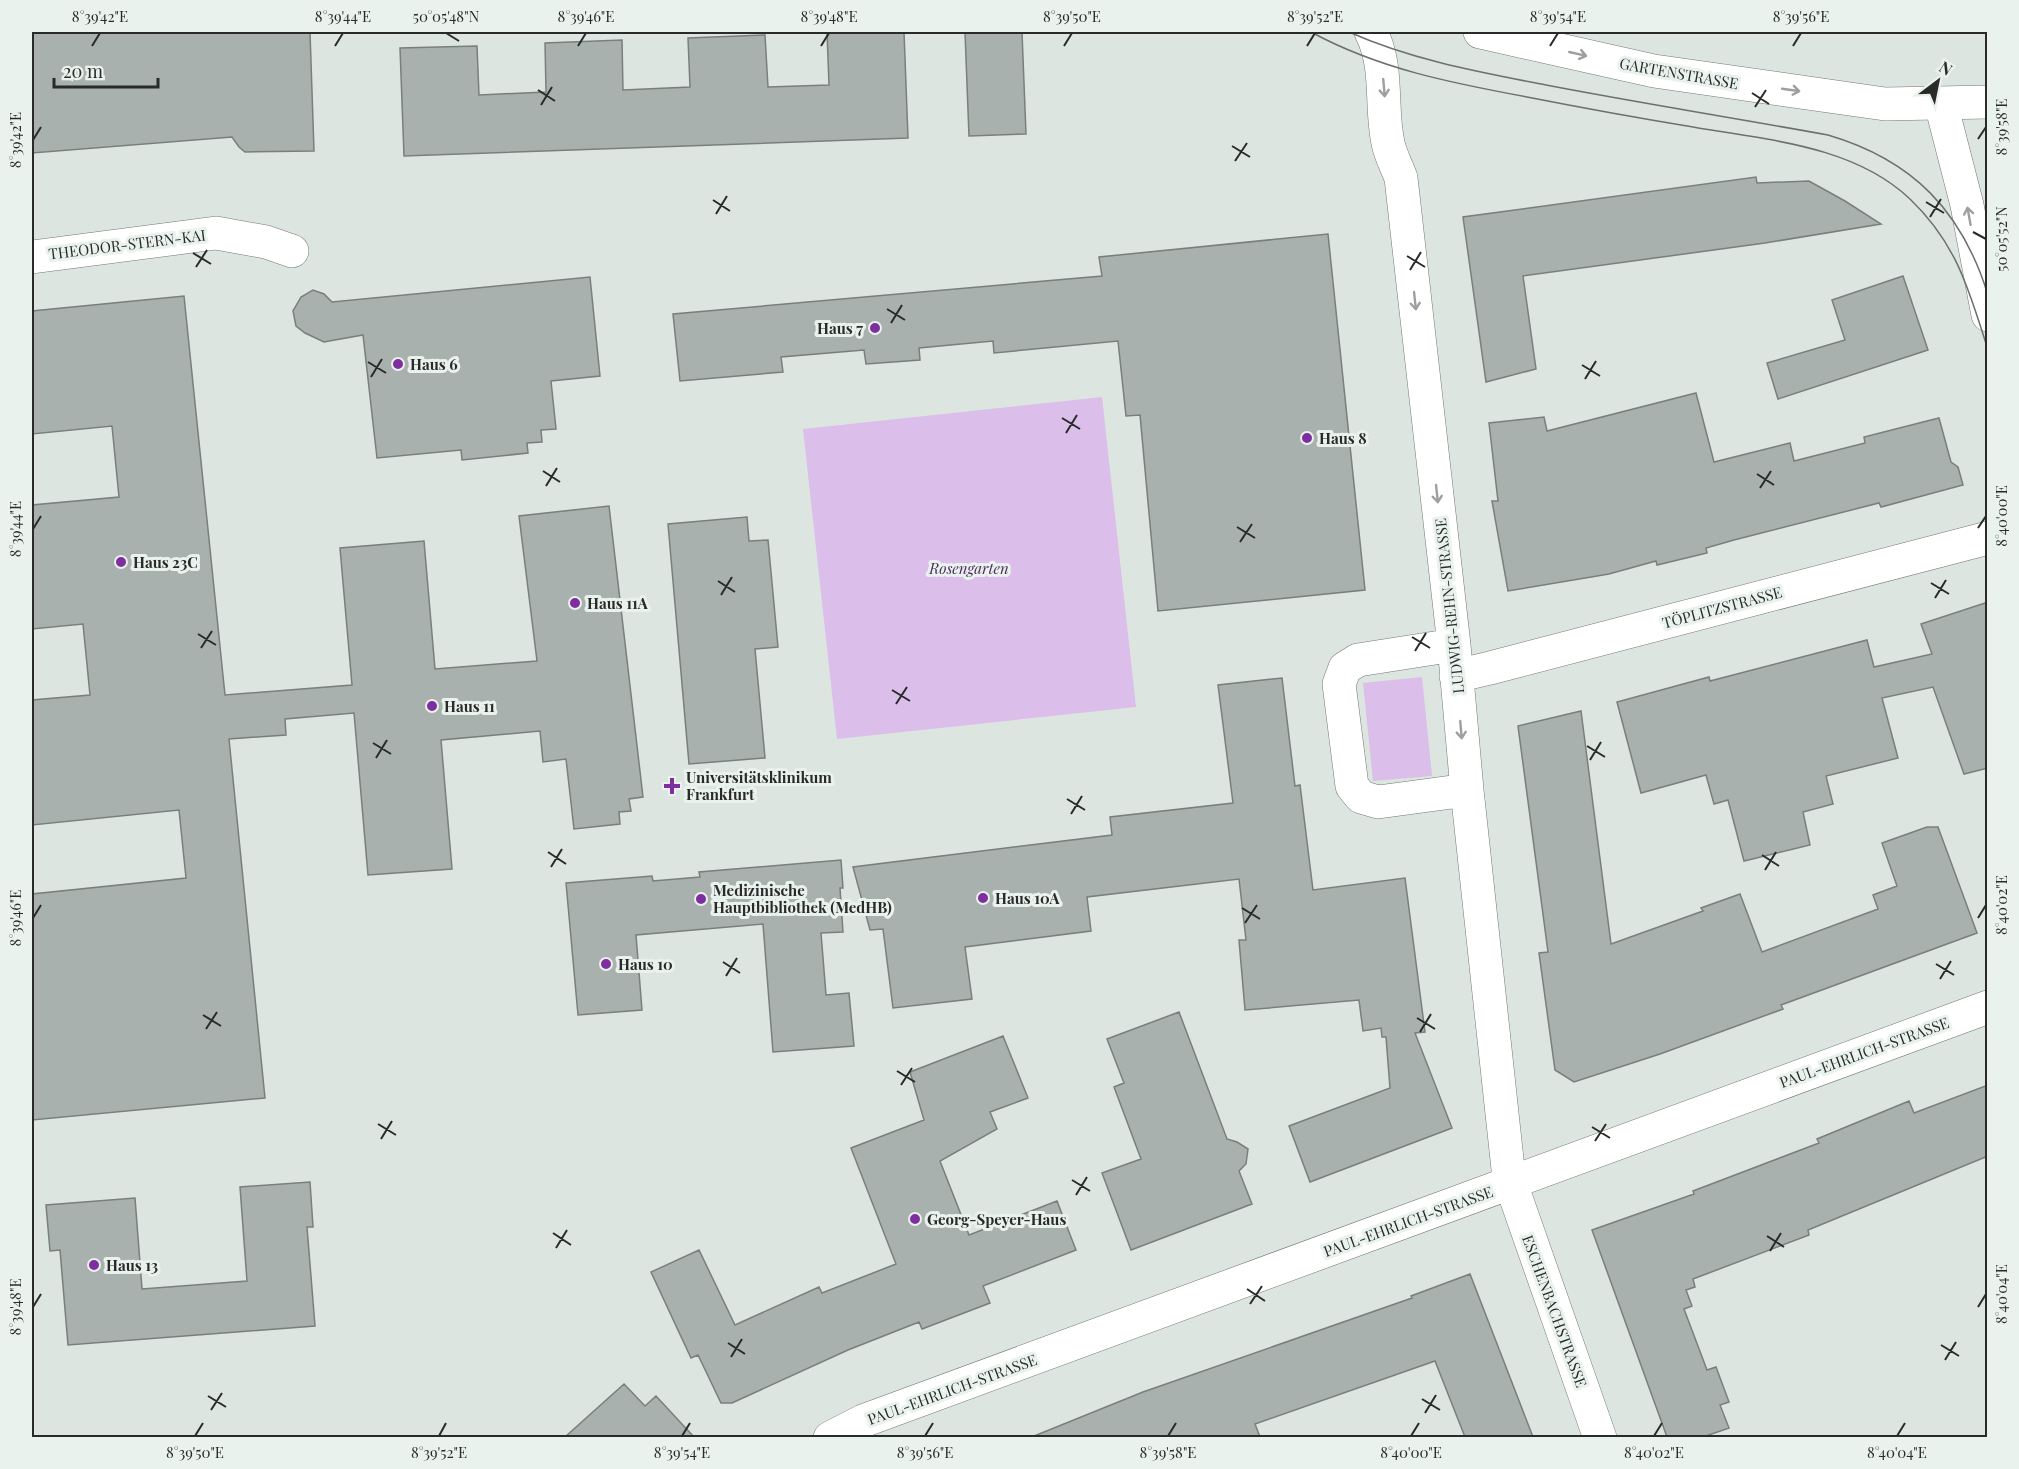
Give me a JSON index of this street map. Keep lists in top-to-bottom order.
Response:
{
  "streets": {
    "street": [
      "GARTENSTRASSE",
      "THEODOR-STERN-KAI",
      "LUDWIG-REHN-STRASSE",
      "TÖPLITZSTRASSE",
      "PAUL-EHRLICH-STRASSE",
      "ESCHENBACHSTRASSE"
    ]
  },
  "crossings": [
    ["LUDWIG-REHN-STRASSE", "TÖPLITZSTRASSE"],
    ["LUDWIG-REHN-STRASSE", "PAUL-EHRLICH-STRASSE"],
    ["LUDWIG-REHN-STRASSE", "ESCHENBACHSTRASSE"],
    ["PAUL-EHRLICH-STRASSE", "ESCHENBACHSTRASSE"]
  ],
  "one_way": ["GARTENSTRASSE", "LUDWIG-REHN-STRASSE"],
  "parks": ["Rosengarten"],
  "places": {
    "other": [
      "Haus 7",
      "Haus 6",
      "Haus 8",
      "Haus 23C",
      "Haus 11A",
      "Haus 11",
      "Haus 10A",
      "Medizinische Hauptbibliothek (MedHB)",
      "Haus 10",
      "Georg-Speyer-Haus",
      "Haus 13"
    ],
    "health": ["Universitätsklinikum Frankfurt"]
  },
  "scale_bar": "20 m",
  "north": "top right",
  "coordinates": [
    "8°39'42\"E",
    "8°39'44\"E",
    "50°05'48\"N",
    "8°39'46\"E",
    "8°39'48\"E",
    "8°39'50\"E",
    "8°39'52\"E",
    "8°39'54\"E",
    "8°39'56\"E",
    "8°39'58\"E",
    "50°05'52\"N",
    "8°40'00\"E",
    "8°40'02\"E",
    "8°40'04\"E"
  ]
}
